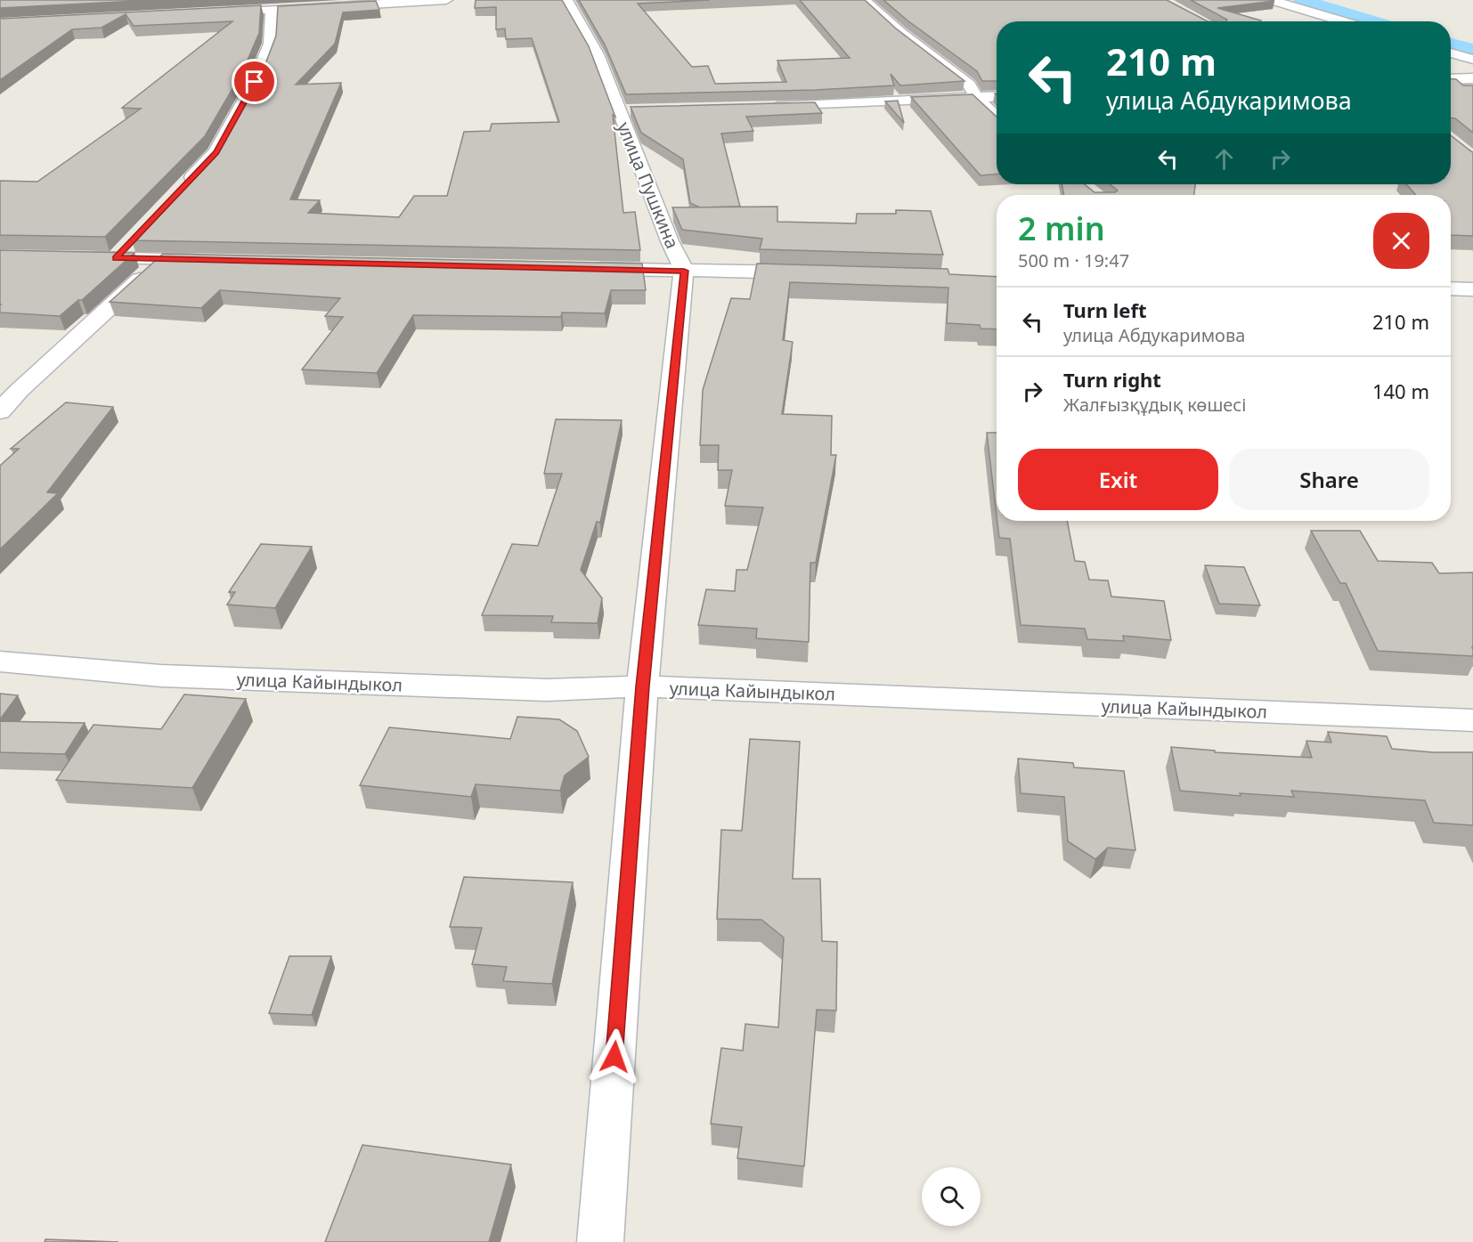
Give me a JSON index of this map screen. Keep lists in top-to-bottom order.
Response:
{
  "streets": {
    "street": ["улица Пушкина", "улица Кайындыкол"]
  },
  "crossings": [
    ["улица Пушкина", "улица Кайындыкол"]
  ],
  "page": {
    "turn": ["210 m", "улица Абдукаримова"],
    "heading": ["2 min", "500 m · 19:47"],
    "list": [
      {
        "name": "Turn left",
        "note": "улица Абдукаримова",
        "value": "210 m"
      },
      {
        "name": "Turn right",
        "note": "Жалғызқұдық көшесі",
        "value": "140 m"
      }
    ],
    "buttons": ["Exit", "Share"]
  }
}
